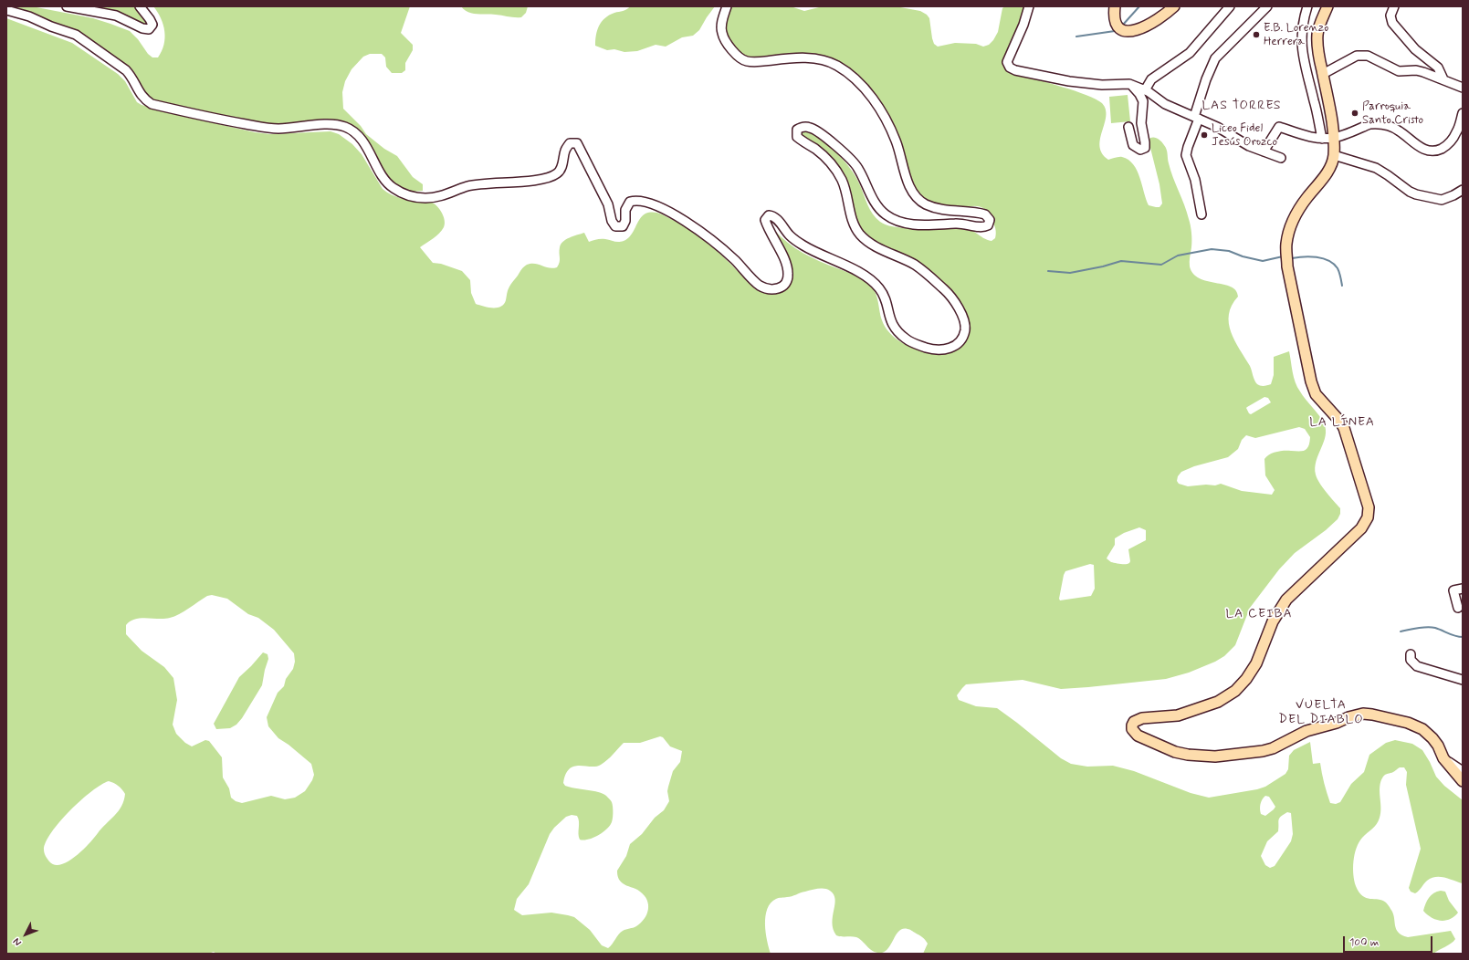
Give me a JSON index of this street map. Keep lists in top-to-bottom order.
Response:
{
  "districts": [
    "LAS TORRES",
    "LA LÍNEA",
    "LA CEIBA",
    "VUELTA DEL DIABLO"
  ],
  "places": ["E.B. Lorenzo Herrera", "Parroquia Santo Cristo", "Liceo Fidel Jesús Orozco"],
  "scale_bar": "100 m",
  "north": "bottom left"
}
